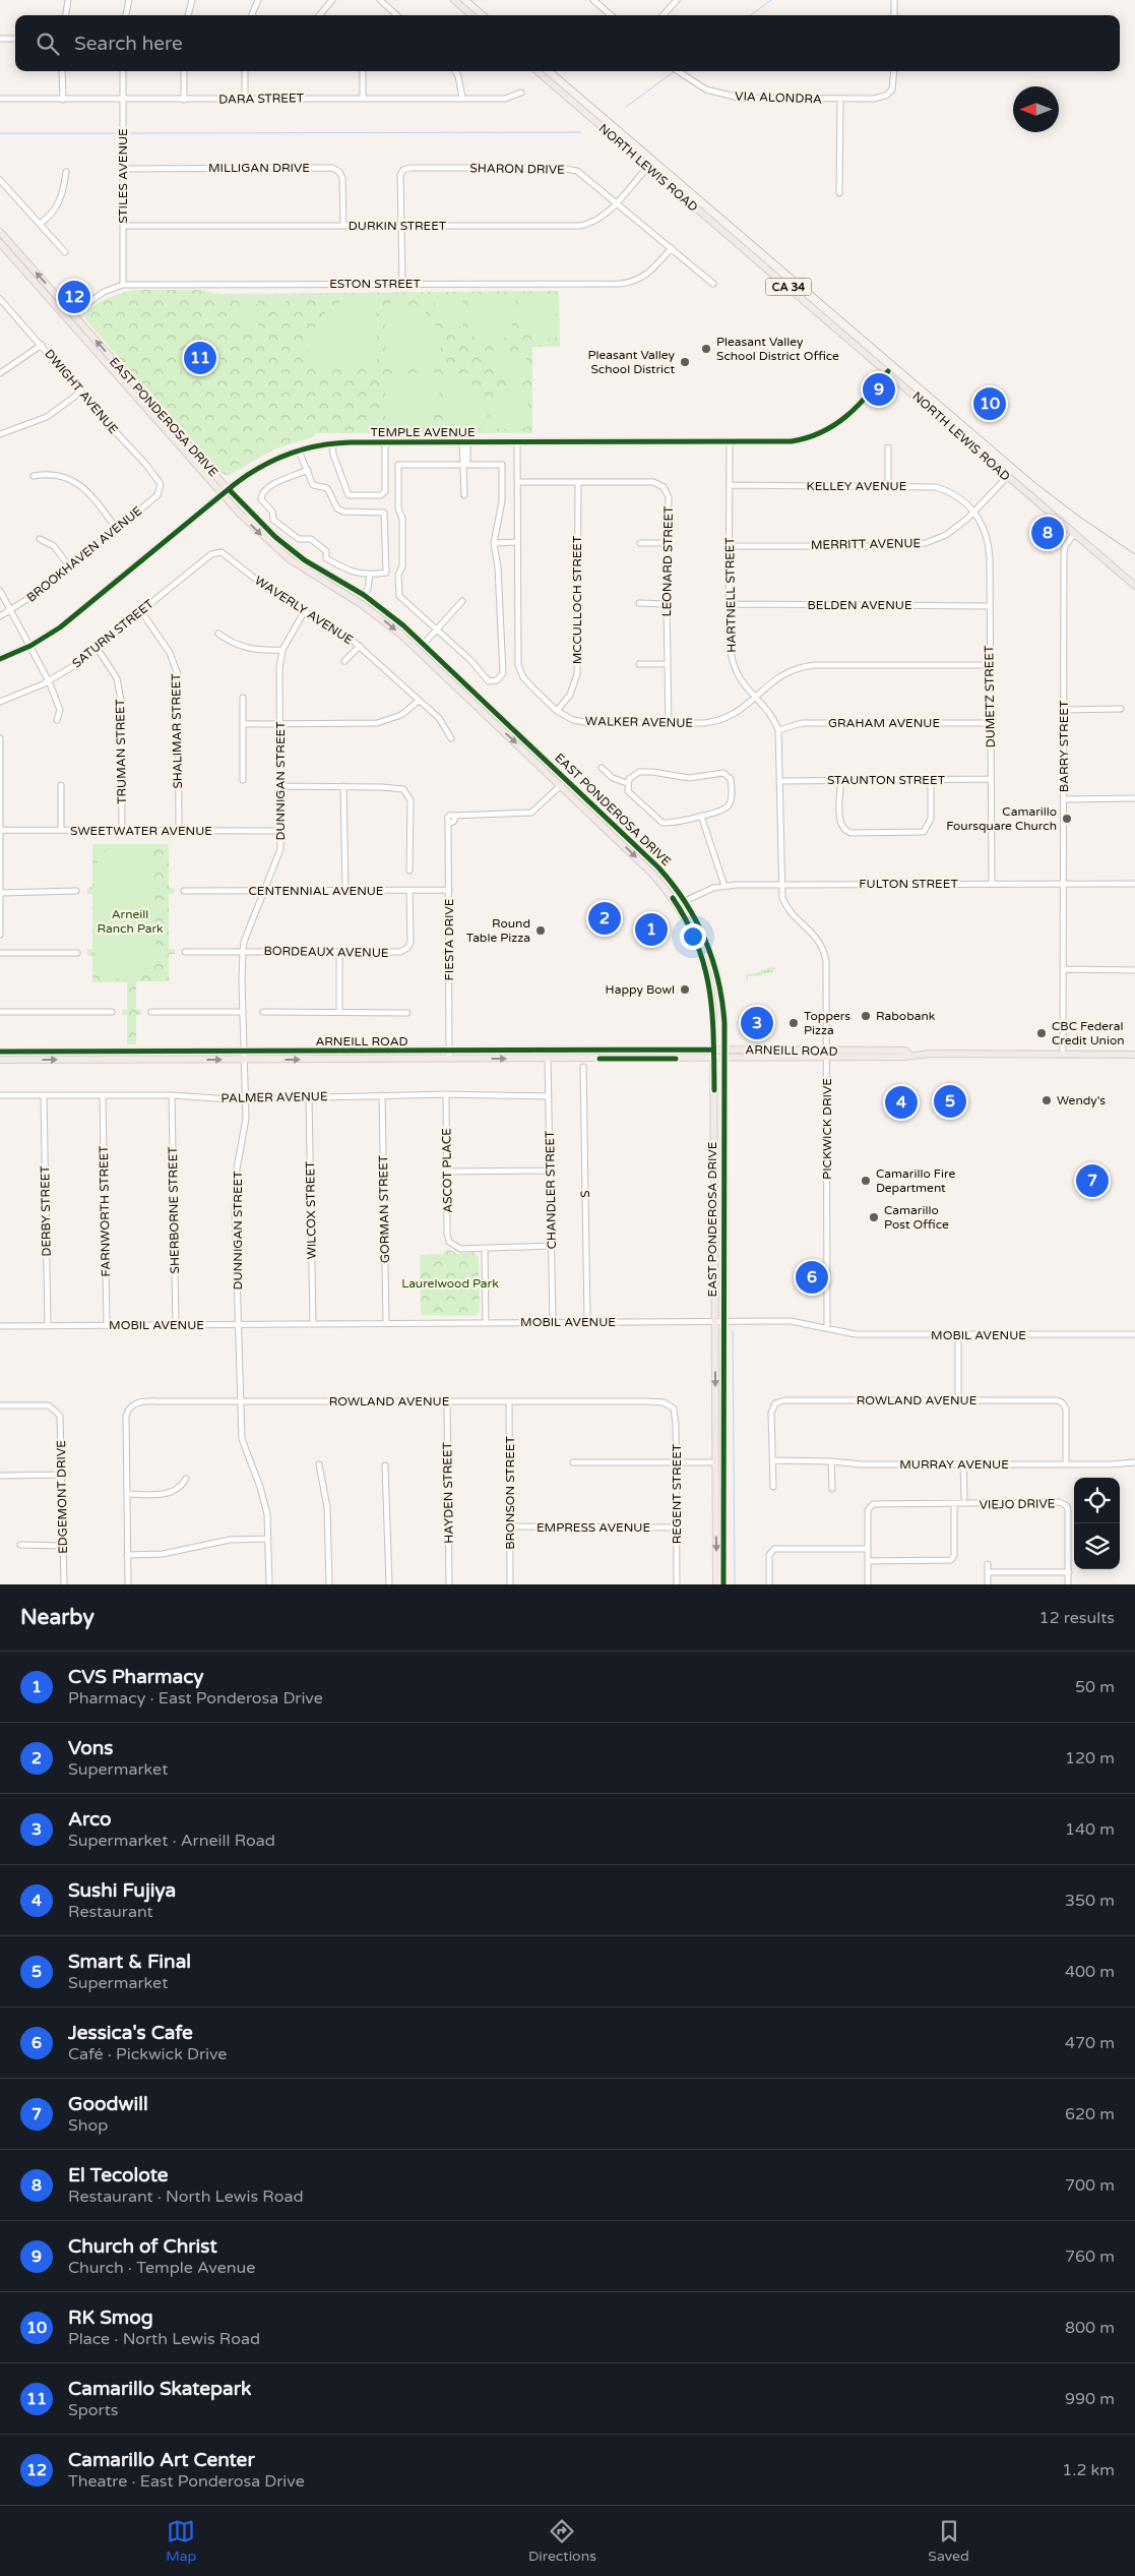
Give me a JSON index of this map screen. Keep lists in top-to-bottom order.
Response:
{
  "streets": {
    "main road": [
      "NORTH LEWIS ROAD",
      "CA 34",
      "EAST PONDEROSA DRIVE",
      "TEMPLE AVENUE",
      "ARNEILL ROAD"
    ],
    "street": [
      "VIA ALONDRA",
      "DARA STREET",
      "MILLIGAN DRIVE",
      "SHARON DRIVE",
      "STILES AVENUE",
      "DURKIN STREET",
      "ESTON STREET",
      "DWIGHT AVENUE",
      "KELLEY AVENUE",
      "MERRITT AVENUE",
      "BROOKHAVEN AVENUE",
      "LEONARD STREET",
      "HARTNELL STREET",
      "MCCULLOCH STREET",
      "BELDEN AVENUE",
      "WAVERLY AVENUE",
      "SATURN STREET",
      "DUMETZ STREET",
      "WALKER AVENUE",
      "GRAHAM AVENUE",
      "SHALIMAR STREET",
      "BARRY STREET",
      "TRUMAN STREET",
      "STAUNTON STREET",
      "DUNNIGAN STREET",
      "SWEETWATER AVENUE",
      "FULTON STREET",
      "CENTENNIAL AVENUE",
      "FIESTA DRIVE",
      "BORDEAUX AVENUE",
      "PALMER AVENUE",
      "PICKWICK DRIVE",
      "ASCOT PLACE",
      "CHANDLER STREET",
      "S",
      "GORMAN STREET",
      "SHERBORNE STREET",
      "WILCOX STREET",
      "DERBY STREET",
      "FARNWORTH STREET",
      "MOBIL AVENUE",
      "ROWLAND AVENUE",
      "MURRAY AVENUE",
      "HAYDEN STREET",
      "BRONSON STREET",
      "REGENT STREET",
      "EDGEMONT DRIVE",
      "VIEJO DRIVE",
      "EMPRESS AVENUE"
    ]
  },
  "crossings": [
    ["DARA STREET", "STILES AVENUE"],
    ["MILLIGAN DRIVE", "STILES AVENUE"],
    ["MILLIGAN DRIVE", "DURKIN STREET"],
    ["NORTH LEWIS ROAD", "DURKIN STREET"],
    ["NORTH LEWIS ROAD", "TEMPLE AVENUE"],
    ["NORTH LEWIS ROAD", "MERRITT AVENUE"],
    ["NORTH LEWIS ROAD", "BARRY STREET"],
    ["SHARON DRIVE", "DURKIN STREET"],
    ["SHARON DRIVE", "ESTON STREET"],
    ["STILES AVENUE", "DURKIN STREET"],
    ["STILES AVENUE", "ESTON STREET"],
    ["ESTON STREET", "EAST PONDEROSA DRIVE"],
    ["DWIGHT AVENUE", "BROOKHAVEN AVENUE"],
    ["EAST PONDEROSA DRIVE", "TEMPLE AVENUE"],
    ["EAST PONDEROSA DRIVE", "FULTON STREET"],
    ["EAST PONDEROSA DRIVE", "FIESTA DRIVE"],
    ["EAST PONDEROSA DRIVE", "ARNEILL ROAD"],
    ["EAST PONDEROSA DRIVE", "MOBIL AVENUE"],
    ["TEMPLE AVENUE", "HARTNELL STREET"],
    ["TEMPLE AVENUE", "WALKER AVENUE"],
    ["KELLEY AVENUE", "MERRITT AVENUE"],
    ["KELLEY AVENUE", "HARTNELL STREET"],
    ["KELLEY AVENUE", "DUMETZ STREET"],
    ["MERRITT AVENUE", "HARTNELL STREET"],
    ["MERRITT AVENUE", "DUMETZ STREET"],
    ["LEONARD STREET", "MCCULLOCH STREET"],
    ["LEONARD STREET", "WALKER AVENUE"],
    ["HARTNELL STREET", "BELDEN AVENUE"],
    ["HARTNELL STREET", "WALKER AVENUE"],
    ["HARTNELL STREET", "GRAHAM AVENUE"],
    ["HARTNELL STREET", "STAUNTON STREET"],
    ["HARTNELL STREET", "FULTON STREET"],
    ["HARTNELL STREET", "PICKWICK DRIVE"],
    ["MCCULLOCH STREET", "WALKER AVENUE"],
    ["BELDEN AVENUE", "DUMETZ STREET"],
    ["WAVERLY AVENUE", "SATURN STREET"],
    ["WAVERLY AVENUE", "DUNNIGAN STREET"],
    ["SATURN STREET", "SHALIMAR STREET"],
    ["SATURN STREET", "TRUMAN STREET"],
    ["DUMETZ STREET", "WALKER AVENUE"],
    ["DUMETZ STREET", "GRAHAM AVENUE"],
    ["DUMETZ STREET", "STAUNTON STREET"],
    ["DUMETZ STREET", "FULTON STREET"],
    ["SHALIMAR STREET", "SWEETWATER AVENUE"],
    ["BARRY STREET", "FULTON STREET"],
    ["BARRY STREET", "ARNEILL ROAD"],
    ["TRUMAN STREET", "SWEETWATER AVENUE"],
    ["DUNNIGAN STREET", "SWEETWATER AVENUE"],
    ["DUNNIGAN STREET", "CENTENNIAL AVENUE"],
    ["DUNNIGAN STREET", "BORDEAUX AVENUE"],
    ["DUNNIGAN STREET", "ARNEILL ROAD"],
    ["DUNNIGAN STREET", "PALMER AVENUE"],
    ["DUNNIGAN STREET", "MOBIL AVENUE"],
    ["DUNNIGAN STREET", "ROWLAND AVENUE"],
    ["FULTON STREET", "PICKWICK DRIVE"],
    ["CENTENNIAL AVENUE", "FIESTA DRIVE"],
    ["CENTENNIAL AVENUE", "BORDEAUX AVENUE"],
    ["FIESTA DRIVE", "ARNEILL ROAD"],
    ["ARNEILL ROAD", "PICKWICK DRIVE"],
    ["ARNEILL ROAD", "CHANDLER STREET"],
    ["PALMER AVENUE", "ASCOT PLACE"],
    ["PALMER AVENUE", "CHANDLER STREET"],
    ["PALMER AVENUE", "GORMAN STREET"],
    ["PALMER AVENUE", "SHERBORNE STREET"],
    ["PALMER AVENUE", "WILCOX STREET"],
    ["PALMER AVENUE", "DERBY STREET"],
    ["PALMER AVENUE", "FARNWORTH STREET"],
    ["PICKWICK DRIVE", "MOBIL AVENUE"],
    ["CHANDLER STREET", "MOBIL AVENUE"],
    ["S", "MOBIL AVENUE"],
    ["GORMAN STREET", "MOBIL AVENUE"],
    ["SHERBORNE STREET", "MOBIL AVENUE"],
    ["WILCOX STREET", "MOBIL AVENUE"],
    ["DERBY STREET", "MOBIL AVENUE"],
    ["FARNWORTH STREET", "MOBIL AVENUE"],
    ["ROWLAND AVENUE", "MURRAY AVENUE"],
    ["ROWLAND AVENUE", "HAYDEN STREET"],
    ["ROWLAND AVENUE", "BRONSON STREET"],
    ["ROWLAND AVENUE", "REGENT STREET"],
    ["BRONSON STREET", "EMPRESS AVENUE"],
    ["REGENT STREET", "EMPRESS AVENUE"]
  ],
  "parks": ["Arneill Ranch Park", "Laurelwood Park"],
  "places": [
    "Pleasant Valley School District Office",
    "Pleasant Valley School District",
    "Camarillo Foursquare Church",
    "Round Table Pizza",
    "Happy Bowl",
    "Rabobank",
    "Toppers Pizza",
    "CBC Federal Credit Union",
    "Wendy's",
    "Camarillo Fire Department",
    "Camarillo Post Office"
  ],
  "north": "left",
  "page": {
    "search": "Search here",
    "pins": [
      "12",
      "11",
      "9",
      "10",
      "8",
      "2",
      "1",
      "3",
      "5",
      "4",
      "7",
      "6"
    ],
    "heading": ["Nearby", "12 results"],
    "list": [
      {
        "mark": "1",
        "name": "CVS Pharmacy",
        "note": "Pharmacy · East Ponderosa Drive",
        "value": "50 m"
      },
      {
        "mark": "2",
        "name": "Vons",
        "note": "Supermarket",
        "value": "120 m"
      },
      {
        "mark": "3",
        "name": "Arco",
        "note": "Supermarket · Arneill Road",
        "value": "140 m"
      },
      {
        "mark": "4",
        "name": "Sushi Fujiya",
        "note": "Restaurant",
        "value": "350 m"
      },
      {
        "mark": "5",
        "name": "Smart & Final",
        "note": "Supermarket",
        "value": "400 m"
      },
      {
        "mark": "6",
        "name": "Jessica's Cafe",
        "note": "Café · Pickwick Drive",
        "value": "470 m"
      },
      {
        "mark": "7",
        "name": "Goodwill",
        "note": "Shop",
        "value": "620 m"
      },
      {
        "mark": "8",
        "name": "El Tecolote",
        "note": "Restaurant · North Lewis Road",
        "value": "700 m"
      },
      {
        "mark": "9",
        "name": "Church of Christ",
        "note": "Church · Temple Avenue",
        "value": "760 m"
      },
      {
        "mark": "10",
        "name": "RK Smog",
        "note": "Place · North Lewis Road",
        "value": "800 m"
      },
      {
        "mark": "11",
        "name": "Camarillo Skatepark",
        "note": "Sports",
        "value": "990 m"
      },
      {
        "mark": "12",
        "name": "Camarillo Art Center",
        "note": "Theatre · East Ponderosa Drive",
        "value": "1.2 km"
      }
    ],
    "nav": ["Map", "Directions", "Saved"]
  }
}
